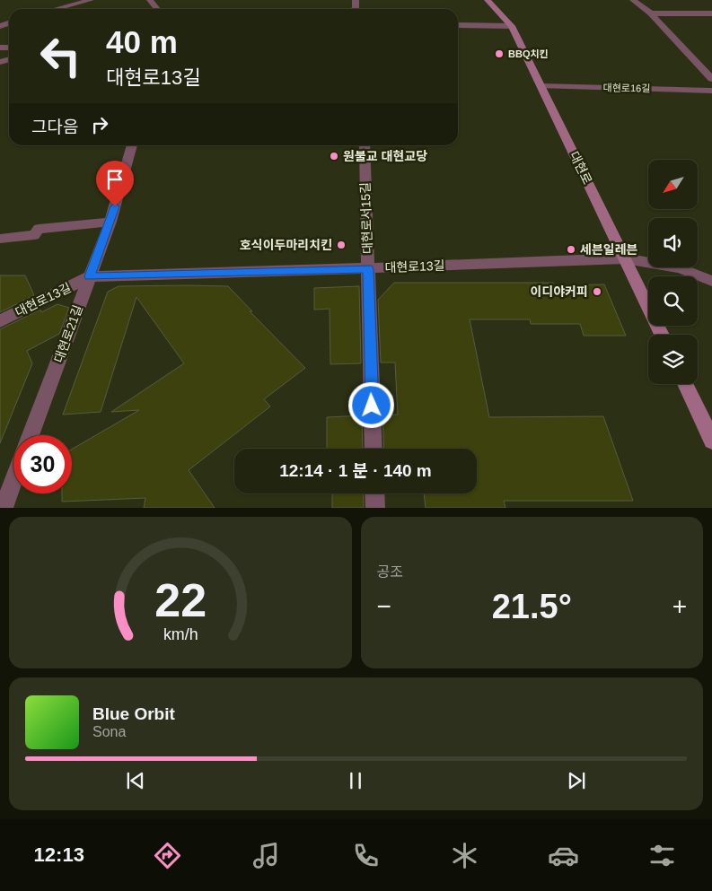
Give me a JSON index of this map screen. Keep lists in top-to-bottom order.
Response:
{
  "streets": {
    "main road": ["대현로"],
    "street": [
      "대현로16길",
      "대현로서15길",
      "대현로13길",
      "대현로21길"
    ]
  },
  "crossings": [
    ["대현로16길", "대현로"],
    ["대현로", "대현로13길"],
    ["대현로서15길", "대현로13길"],
    ["대현로13길", "대현로21길"]
  ],
  "places": [
    "BBQ치킨",
    "원불교 대현교당",
    "호식이두마리치킨",
    "세븐일레븐",
    "이디야커피"
  ],
  "north": "bottom left",
  "page": {
    "turn": ["40 m", "대현로13길"],
    "then": "그다음",
    "limit": "30",
    "trip": "12:14 · 1 분 · 140 m",
    "tile": "공조",
    "heat": ["−", "21.5°", "+"],
    "song": ["Blue Orbit", "Sona"],
    "tabs": "12:13",
    "gauge": ["22", "km/h"]
  }
}
